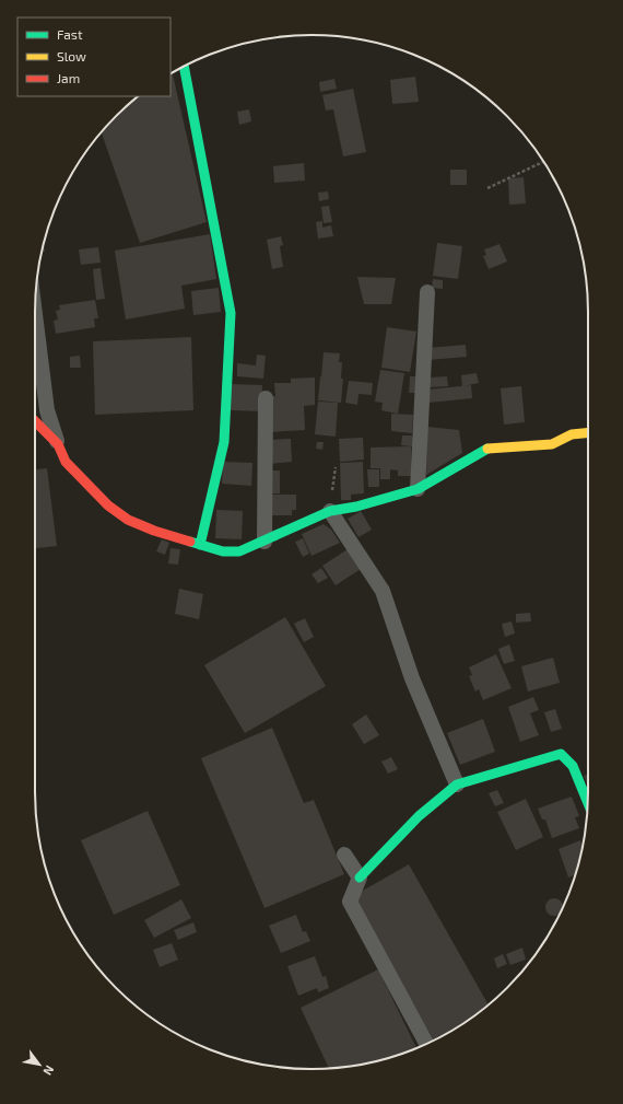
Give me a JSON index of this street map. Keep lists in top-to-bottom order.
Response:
{
  "legend": ["Fast", "Slow", "Jam"],
  "north": "bottom right"
}
